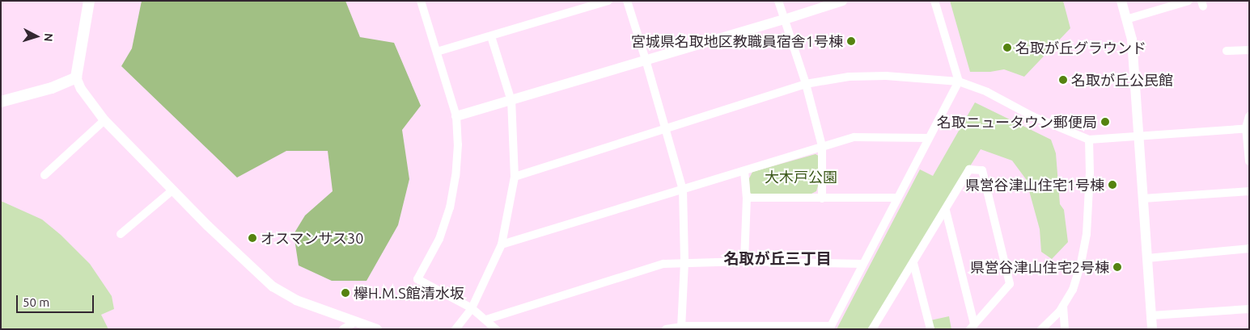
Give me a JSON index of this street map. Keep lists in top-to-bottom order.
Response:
{
  "districts": ["名取が丘三丁目"],
  "parks": ["大木戸公園"],
  "places": [
    "宮城県名取地区教職員宿舎1号棟",
    "名取が丘グラウンド",
    "名取が丘公民館",
    "名取ニュータウン郵便局",
    "県営谷津山住宅1号棟",
    "オスマンサス30",
    "県営谷津山住宅2号棟",
    "欅H.M.S館清水坂"
  ],
  "scale_bar": "50 m",
  "north": "right"
}
